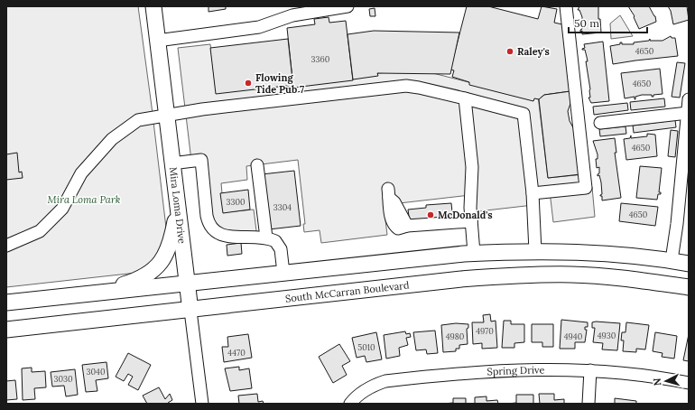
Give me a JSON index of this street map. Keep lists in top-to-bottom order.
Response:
{
  "streets": {
    "main road": ["Mira Loma Drive", "South McCarran Boulevard"],
    "street": ["Spring Drive"]
  },
  "crossings": [
    ["Mira Loma Drive", "South McCarran Boulevard"]
  ],
  "parks": ["Mira Loma Park"],
  "places": ["Raley's", "Flowing Tide Pub 7", "McDonald's"],
  "house_numbers": [
    "4650",
    "3360",
    "4650",
    "4650",
    "3300",
    "3304",
    "4650",
    "4970",
    "4930",
    "4980",
    "4940",
    "5010",
    "4470",
    "3040",
    "3030"
  ],
  "scale_bar": "50 m",
  "north": "left"
}
